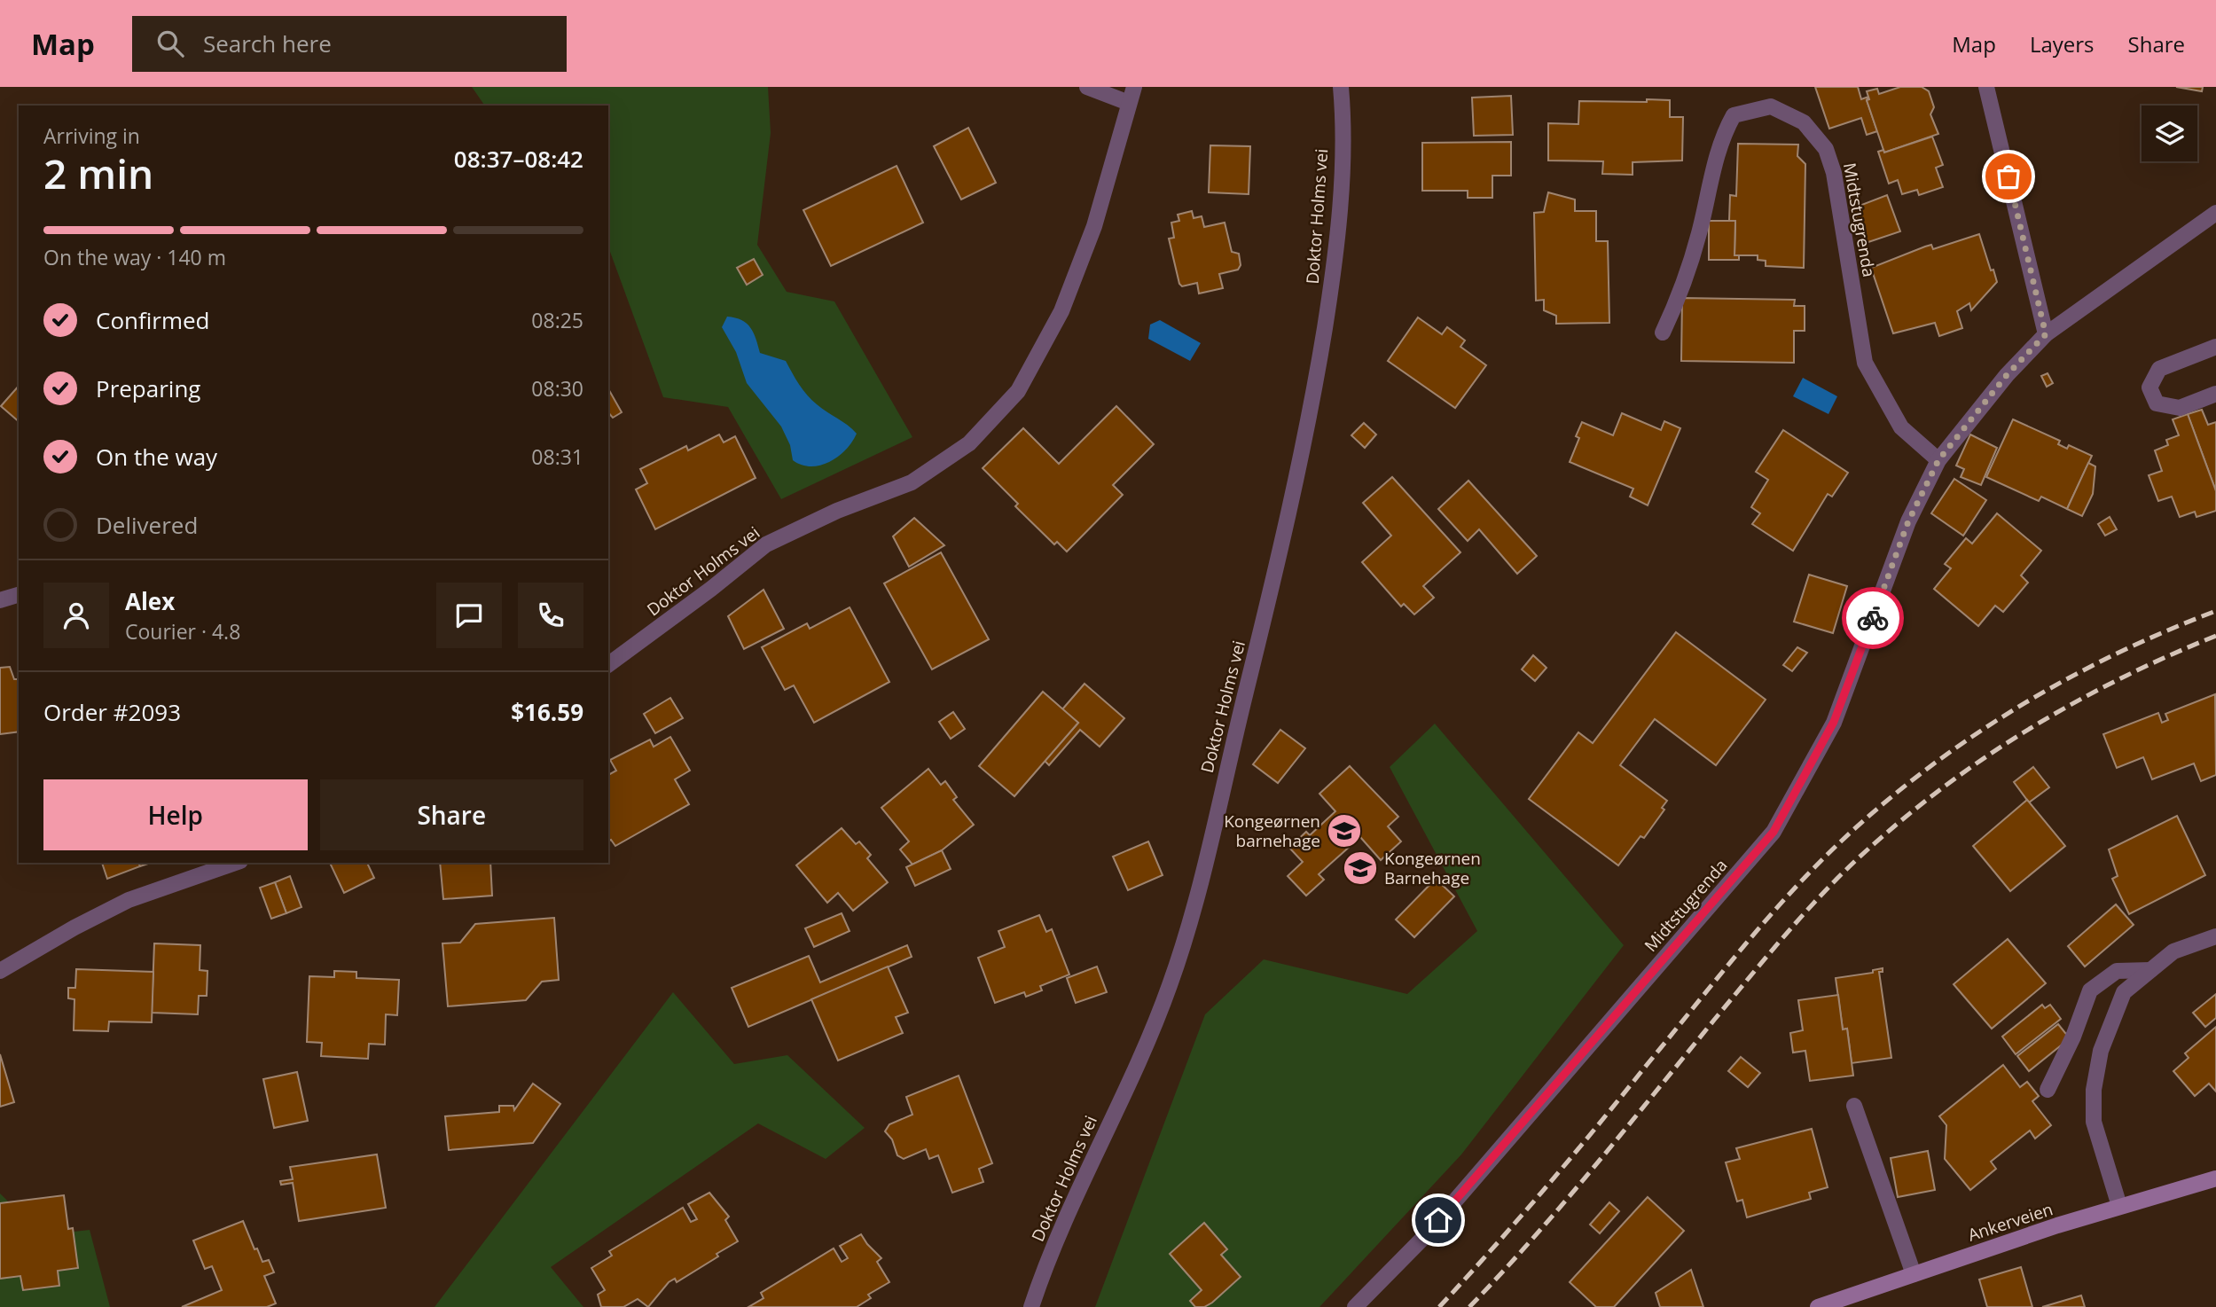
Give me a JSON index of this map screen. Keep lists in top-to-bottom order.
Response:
{
  "streets": {
    "main road": ["Ankerveien"],
    "street": ["Doktor Holms vei", "Midtstugrenda"]
  },
  "places": {
    "school or university": ["Kongeørnen barnehage", "Kongeørnen Barnehage"]
  },
  "page": {
    "header": "Map",
    "search": "Search here",
    "nav": ["Map", "Layers", "Share"],
    "heading": ["2 min", "Arriving in", "08:37–08:42"],
    "panel": [
      "Alex",
      "Courier · 4.8",
      "Order #2093",
      "$16.59"
    ],
    "bar": "On the way · 140 m",
    "list": [
      ["Confirmed", "08:25"],
      ["Preparing", "08:30"],
      ["On the way", "08:31"],
      "Delivered"
    ],
    "buttons": ["Help", "Share"]
  }
}
